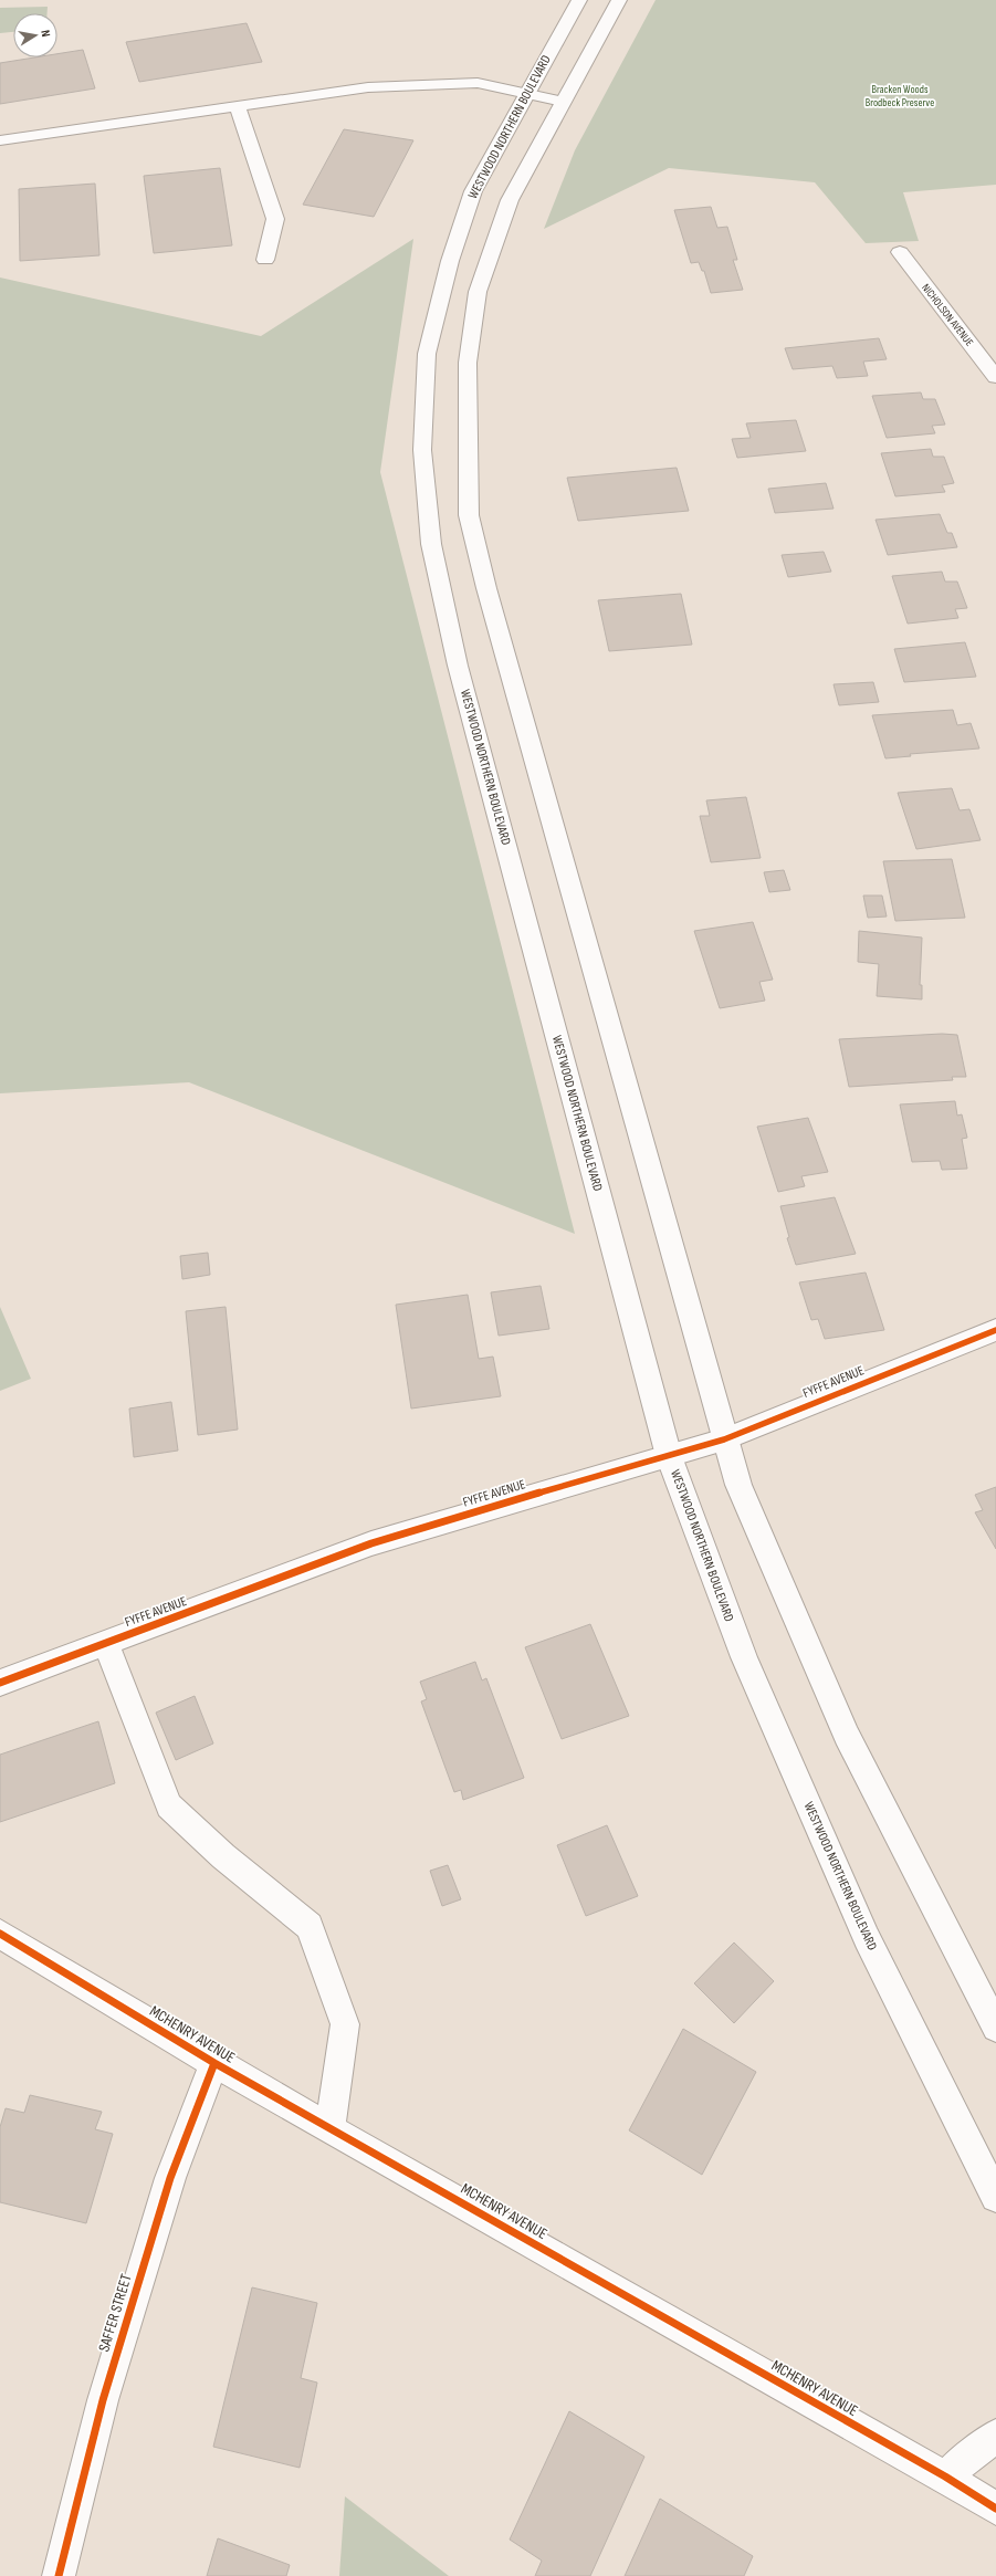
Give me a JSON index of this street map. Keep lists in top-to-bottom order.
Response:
{
  "streets": {
    "main road": [
      "WESTWOOD NORTHERN BOULEVARD",
      "NICHOLSON AVENUE",
      "FYFFE AVENUE",
      "MCHENRY AVENUE",
      "SAFFER STREET"
    ]
  },
  "crossings": [
    ["WESTWOOD NORTHERN BOULEVARD", "FYFFE AVENUE"],
    ["MCHENRY AVENUE", "SAFFER STREET"]
  ],
  "parks": ["Bracken Woods Brodbeck Preserve"],
  "north": "right"
}
